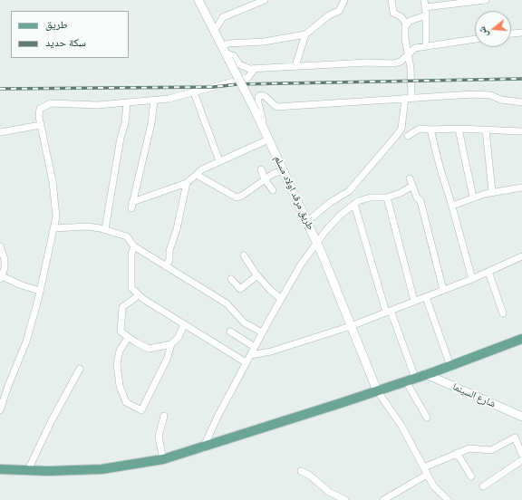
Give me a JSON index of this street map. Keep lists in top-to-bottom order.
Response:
{
  "streets": {
    "street": ["طريق مرقد اولاد مسلم", "شارع السينما"]
  },
  "legend": ["طريق", "سكة حديد"],
  "north": "left"
}
